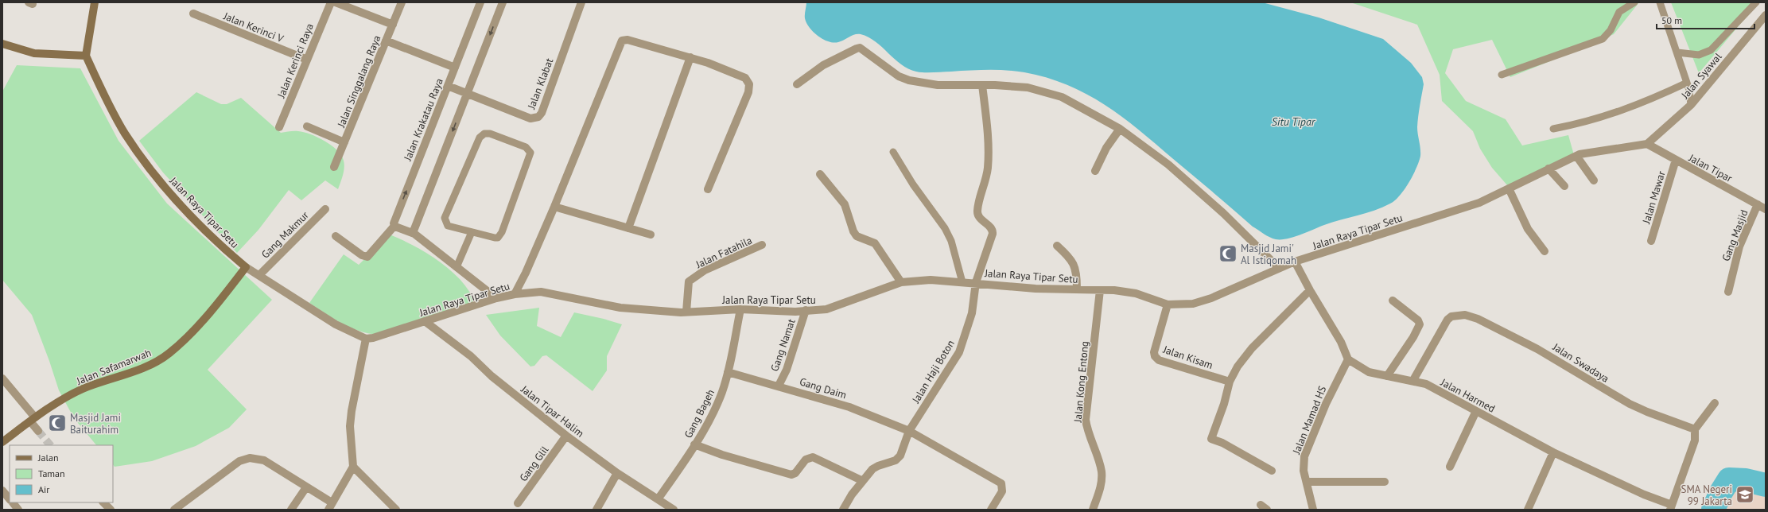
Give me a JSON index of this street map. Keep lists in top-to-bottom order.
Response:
{
  "streets": {
    "street": [
      "Jalan Kerinci V",
      "Jalan Kerinci Raya",
      "Jalan Syawal",
      "Jalan Singgalang Raya",
      "Jalan Klabat",
      "Jalan Krakatau Raya",
      "Jalan Tipar",
      "Jalan Mawar",
      "Jalan Raya Tipar Setu",
      "Gang Makmur",
      "Gang Masjid",
      "Jalan Fatahila",
      "Gang Namat",
      "Jalan Kisam",
      "Jalan Swadaya",
      "Jalan Safamarwah",
      "Jalan Haji Boton",
      "Jalan Kong Entong",
      "Gang Daim",
      "Jalan Harmed",
      "Jalan Tipar Halim",
      "Gang Bageh",
      "Jalan Mamad HS",
      "Gang Glil"
    ]
  },
  "crossings": [
    ["Jalan Kerinci V", "Jalan Kerinci Raya"],
    ["Jalan Syawal", "Jalan Tipar"],
    ["Jalan Syawal", "Jalan Raya Tipar Setu"],
    ["Jalan Klabat", "Jalan Krakatau Raya"],
    ["Jalan Tipar", "Jalan Mawar"],
    ["Jalan Tipar", "Jalan Raya Tipar Setu"],
    ["Jalan Tipar", "Gang Masjid"],
    ["Jalan Raya Tipar Setu", "Gang Makmur"],
    ["Jalan Raya Tipar Setu", "Jalan Fatahila"],
    ["Jalan Raya Tipar Setu", "Gang Namat"],
    ["Jalan Raya Tipar Setu", "Jalan Kisam"],
    ["Jalan Raya Tipar Setu", "Jalan Safamarwah"],
    ["Jalan Raya Tipar Setu", "Jalan Haji Boton"],
    ["Jalan Raya Tipar Setu", "Jalan Kong Entong"],
    ["Jalan Raya Tipar Setu", "Jalan Tipar Halim"],
    ["Jalan Raya Tipar Setu", "Gang Bageh"],
    ["Gang Namat", "Gang Daim"],
    ["Jalan Swadaya", "Jalan Harmed"],
    ["Jalan Haji Boton", "Gang Daim"],
    ["Gang Daim", "Gang Bageh"],
    ["Jalan Harmed", "Jalan Mamad HS"],
    ["Jalan Tipar Halim", "Gang Bageh"],
    ["Jalan Tipar Halim", "Gang Glil"]
  ],
  "water": ["Situ Tipar"],
  "places": {
    "mosque": ["Masjid Jami' Al Istiqomah", "Masjid Jami Baiturahim"],
    "school or university": ["SMA Negeri 99 Jakarta"]
  },
  "legend": ["Jalan", "Taman", "Air"],
  "scale_bar": "50 m"
}
